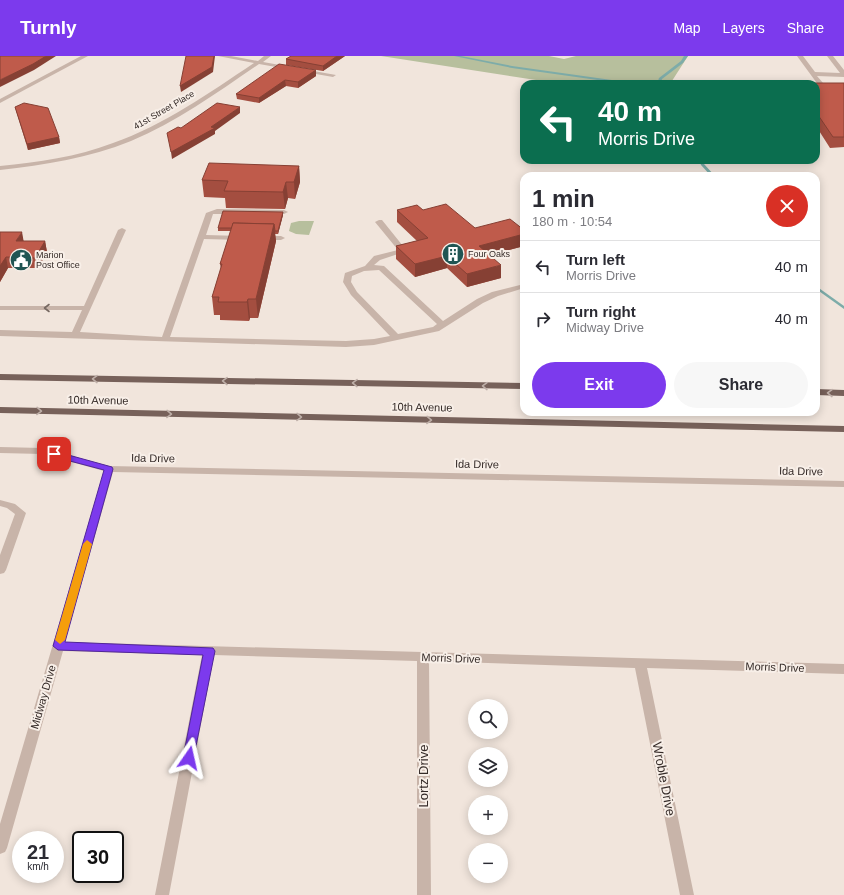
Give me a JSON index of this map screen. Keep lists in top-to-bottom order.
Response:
{
  "streets": {
    "main road": ["10th Avenue"],
    "street": [
      "41st Street Place",
      "Ida Drive",
      "Morris Drive",
      "Midway Drive",
      "Lortz Drive",
      "Wroble Drive"
    ]
  },
  "crossings": [
    ["Ida Drive", "Midway Drive"],
    ["Morris Drive", "Midway Drive"],
    ["Morris Drive", "Lortz Drive"],
    ["Morris Drive", "Wroble Drive"]
  ],
  "places": {
    "building": ["Four Oaks"],
    "public building": ["Marion Post Office"]
  },
  "page": {
    "header": "Turnly",
    "nav": ["Map", "Layers", "Share"],
    "turn": ["40 m", "Morris Drive"],
    "heading": ["1 min", "180 m · 10:54"],
    "list": [
      {
        "name": "Turn left",
        "note": "Morris Drive",
        "value": "40 m"
      },
      {
        "name": "Turn right",
        "note": "Midway Drive",
        "value": "40 m"
      }
    ],
    "buttons": ["Exit", "Share"],
    "map_buttons": ["+", "−"],
    "speed": "21 km/h",
    "limit": "30"
  }
}
